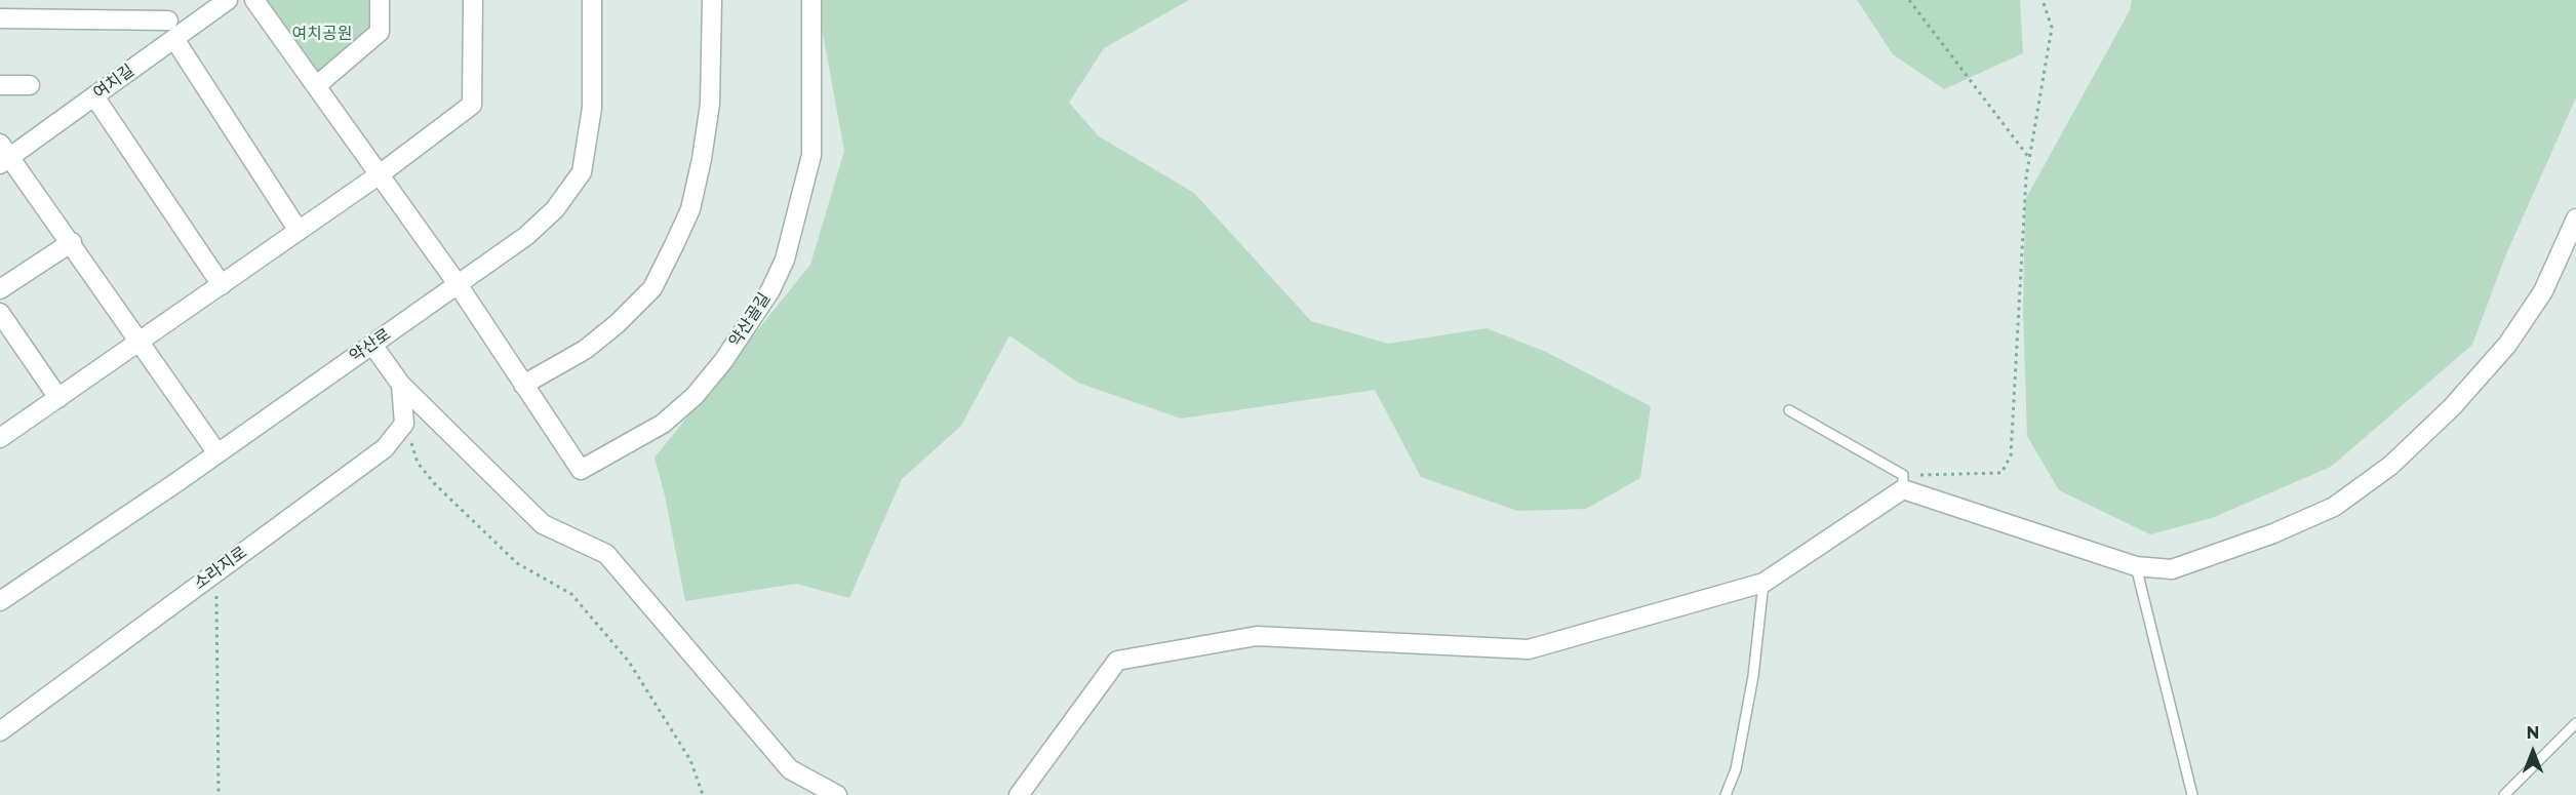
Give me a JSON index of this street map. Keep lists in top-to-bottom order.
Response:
{
  "streets": {
    "street": [
      "여치길",
      "약산골길",
      "약산로",
      "소라지로"
    ]
  },
  "crossings": [
    ["약산골길", "약산로"]
  ],
  "parks": ["여치공원"],
  "north": "top"
}
